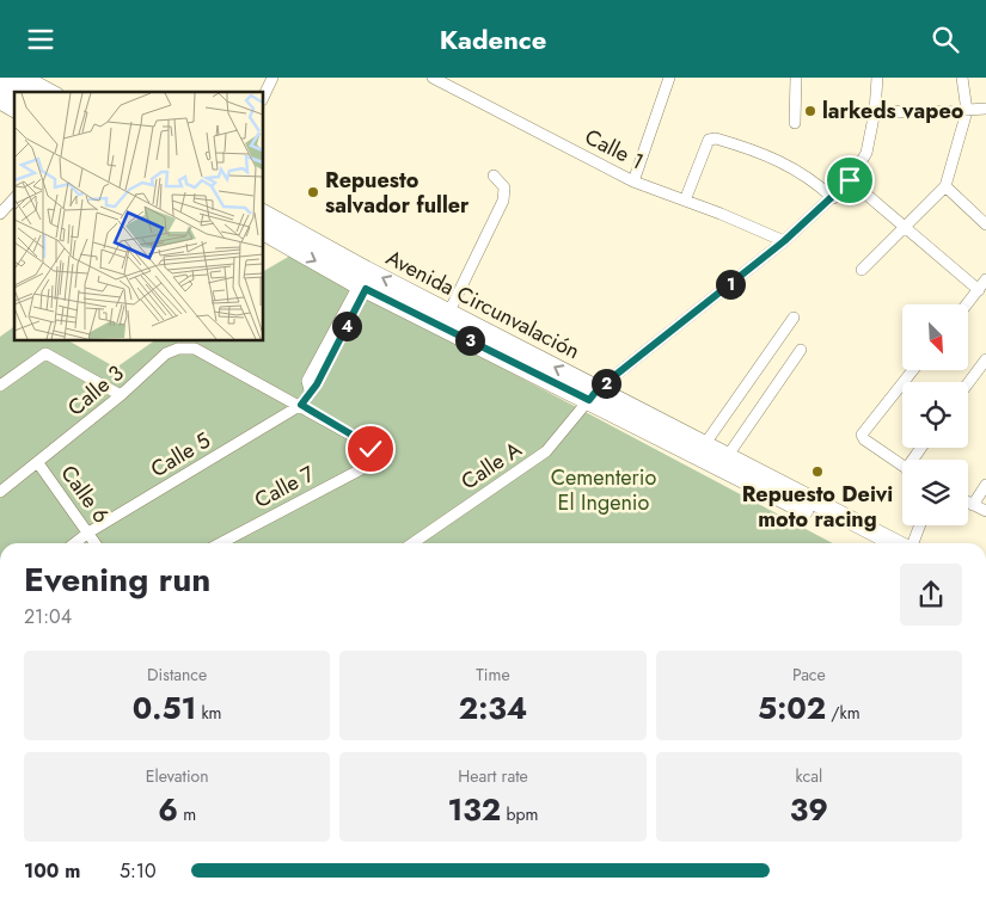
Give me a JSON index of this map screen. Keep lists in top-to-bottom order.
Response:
{
  "streets": {
    "main road": ["Avenida Circunvalación"],
    "street": [
      "Calle 1",
      "Calle 3",
      "Calle 5",
      "Calle A",
      "Calle 7",
      "Calle 6"
    ]
  },
  "crossings": [
    ["Calle 1", "Calle A"],
    ["Avenida Circunvalación", "Calle 5"],
    ["Avenida Circunvalación", "Calle A"],
    ["Calle 3", "Calle 5"],
    ["Calle 3", "Calle 7"],
    ["Calle 3", "Calle 6"],
    ["Calle 5", "Calle 6"]
  ],
  "parks": ["Cementerio El Ingenio"],
  "places": ["larkeds vapeo", "Repuesto salvador fuller", "Repuesto Deivi moto racing"],
  "north": "bottom right",
  "page": {
    "header": "Kadence",
    "pins": [
      "1",
      "4",
      "3",
      "2"
    ],
    "heading": ["Evening run", "21:04"],
    "stats": [
      ["Distance", "0.51 km"],
      ["Time", "2:34"],
      ["Pace", "5:02 /km"],
      ["Elevation", "6 m"],
      ["Heart rate", "132 bpm"],
      ["kcal", "39"]
    ],
    "list": [
      {
        "name": "100 m",
        "note": "5:10"
      }
    ]
  }
}
